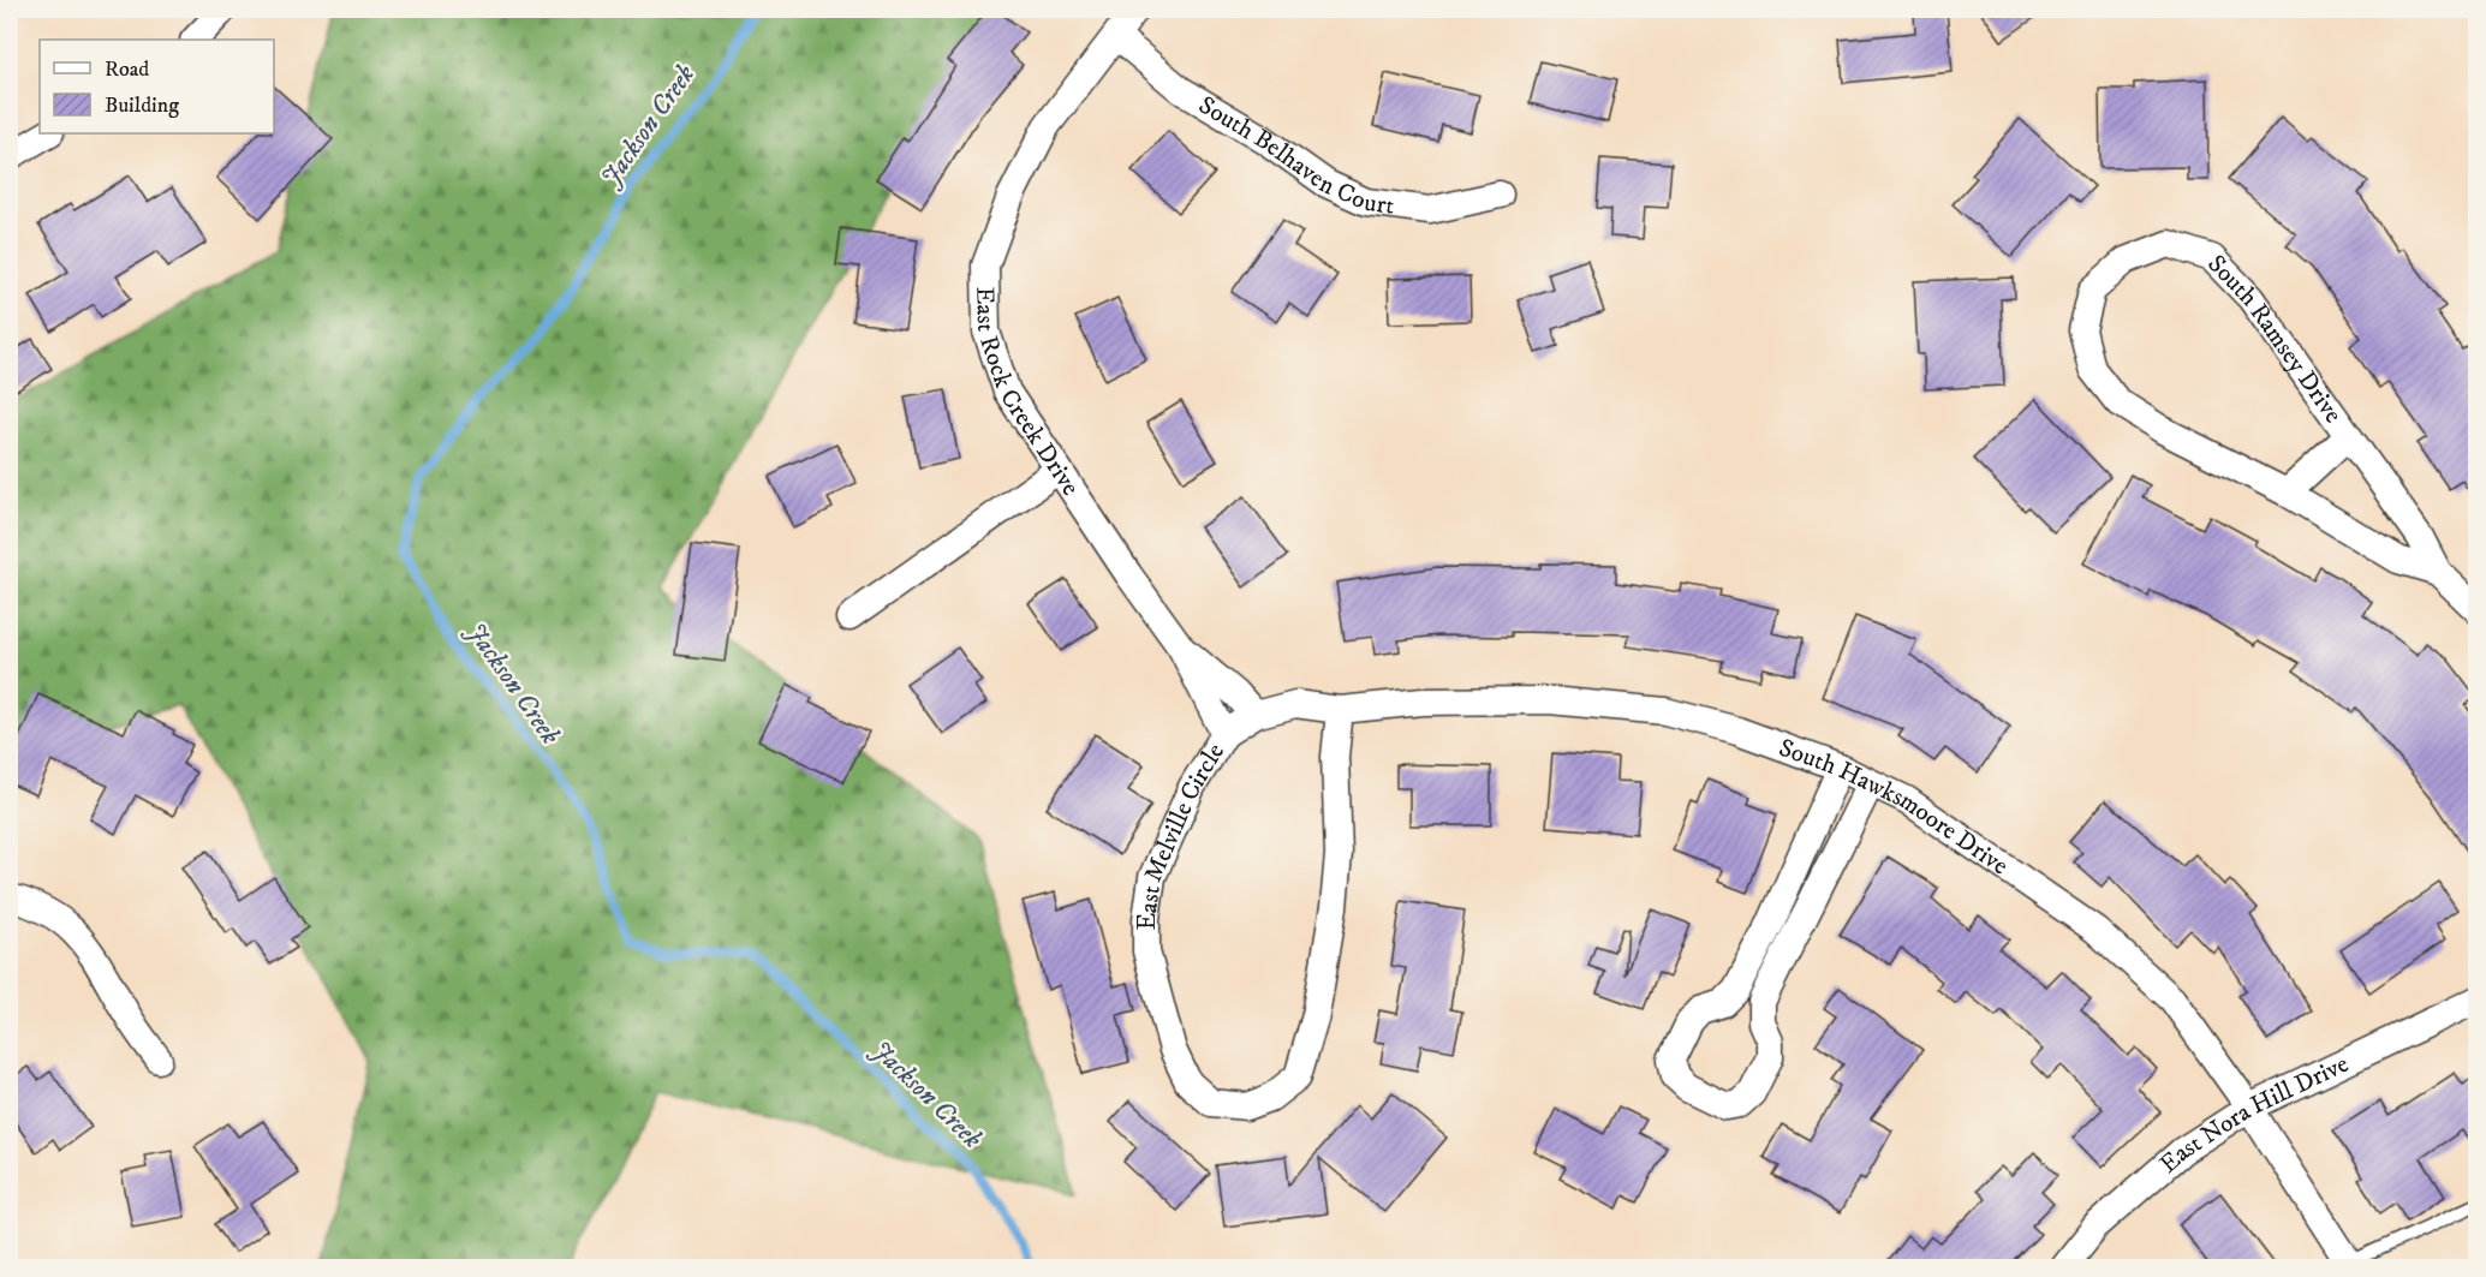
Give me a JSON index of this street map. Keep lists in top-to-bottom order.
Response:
{
  "streets": {
    "street": [
      "South Belhaven Court",
      "South Ramsey Drive",
      "East Rock Creek Drive",
      "South Hawksmoore Drive",
      "East Melville Circle",
      "East Nora Hill Drive"
    ]
  },
  "crossings": [
    ["South Belhaven Court", "East Rock Creek Drive"],
    ["East Rock Creek Drive", "South Hawksmoore Drive"],
    ["East Rock Creek Drive", "East Melville Circle"],
    ["South Hawksmoore Drive", "East Melville Circle"],
    ["South Hawksmoore Drive", "East Nora Hill Drive"]
  ],
  "water": ["Jackson Creek"],
  "legend": ["Road", "Building"]
}
